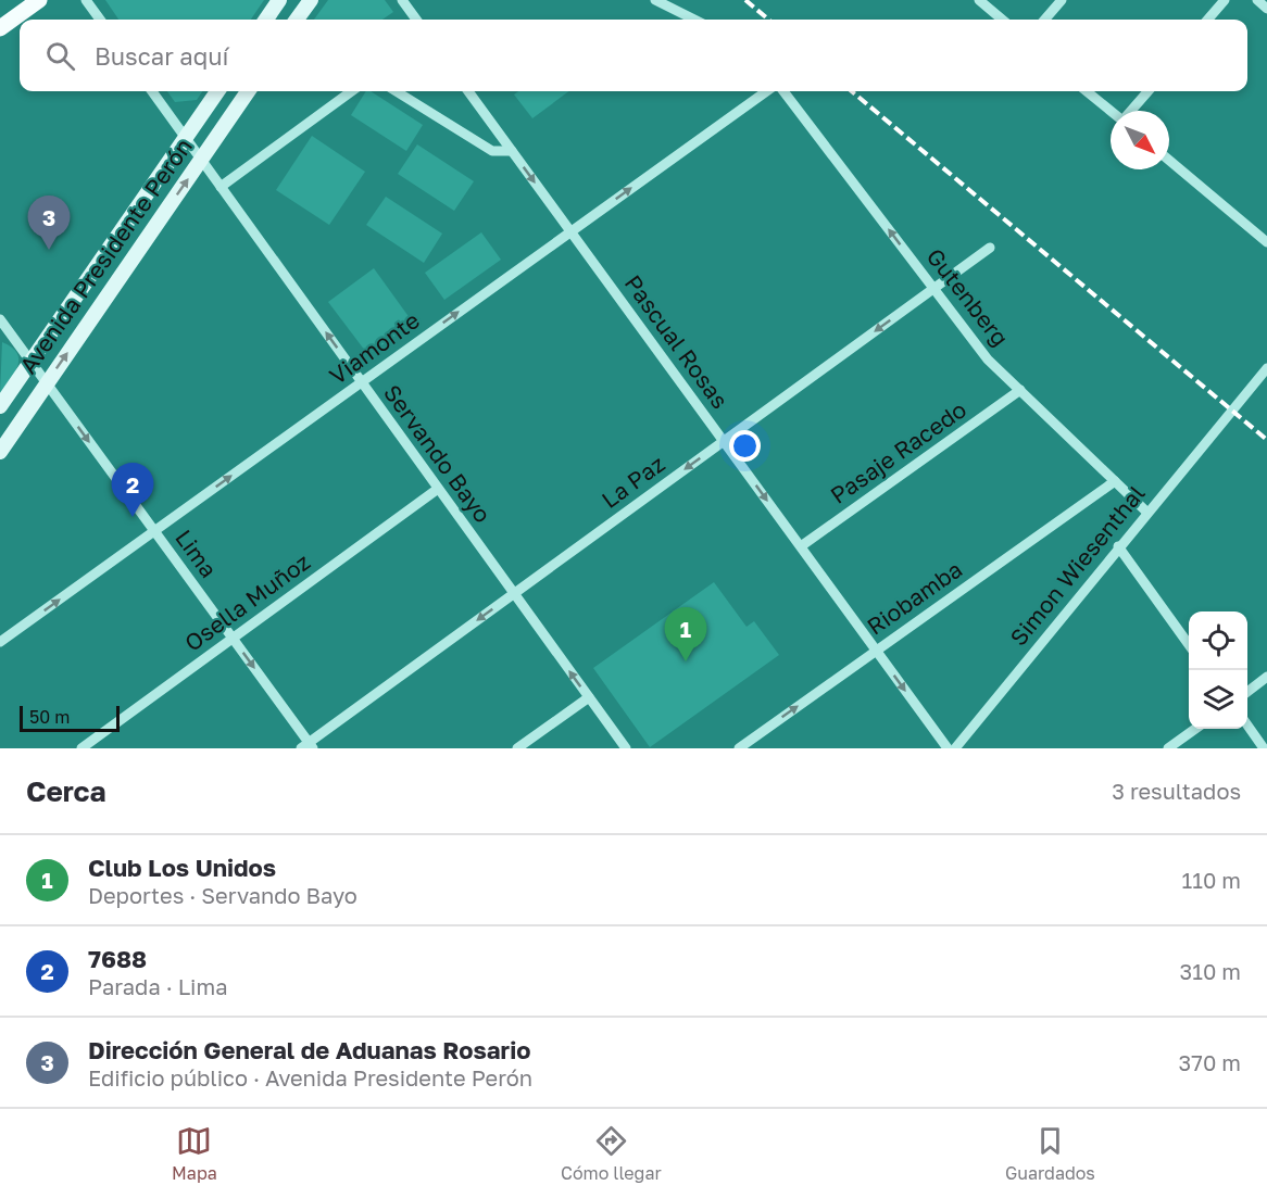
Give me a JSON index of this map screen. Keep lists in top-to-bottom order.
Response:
{
  "streets": {
    "main road": ["Avenida Presidente Perón"],
    "street": [
      "Gutenberg",
      "Pascual Rosas",
      "Viamonte",
      "Pasaje Racedo",
      "Servando Bayo",
      "La Paz",
      "Lima",
      "Simon Wiesenthal",
      "Riobamba",
      "Osella Muñoz"
    ]
  },
  "crossings": [
    ["Avenida Presidente Perón", "Servando Bayo"],
    ["Avenida Presidente Perón", "Lima"],
    ["Gutenberg", "Pasaje Racedo"],
    ["Gutenberg", "La Paz"],
    ["Gutenberg", "Simon Wiesenthal"],
    ["Gutenberg", "Riobamba"],
    ["Pascual Rosas", "Viamonte"],
    ["Pascual Rosas", "Pasaje Racedo"],
    ["Pascual Rosas", "La Paz"],
    ["Pascual Rosas", "Riobamba"],
    ["Viamonte", "Servando Bayo"],
    ["Viamonte", "Lima"],
    ["Servando Bayo", "La Paz"],
    ["Servando Bayo", "Osella Muñoz"],
    ["La Paz", "Lima"],
    ["Lima", "Osella Muñoz"]
  ],
  "one_way": [
    "Gutenberg",
    "Pascual Rosas",
    "Viamonte",
    "Servando Bayo",
    "La Paz",
    "Lima"
  ],
  "scale_bar": "50 m",
  "north": "bottom right",
  "page": {
    "search": "Buscar aquí",
    "pins": ["3", "2", "1"],
    "scale": "50 m",
    "heading": ["Cerca", "3 resultados"],
    "list": [
      {
        "mark": "1",
        "name": "Club Los Unidos",
        "note": "Deportes · Servando Bayo",
        "value": "110 m"
      },
      {
        "mark": "2",
        "name": "7688",
        "note": "Parada · Lima",
        "value": "310 m"
      },
      {
        "mark": "3",
        "name": "Dirección General de Aduanas Rosario",
        "note": "Edificio público · Avenida Presidente Perón",
        "value": "370 m"
      }
    ],
    "nav": ["Mapa", "Cómo llegar", "Guardados"]
  }
}
